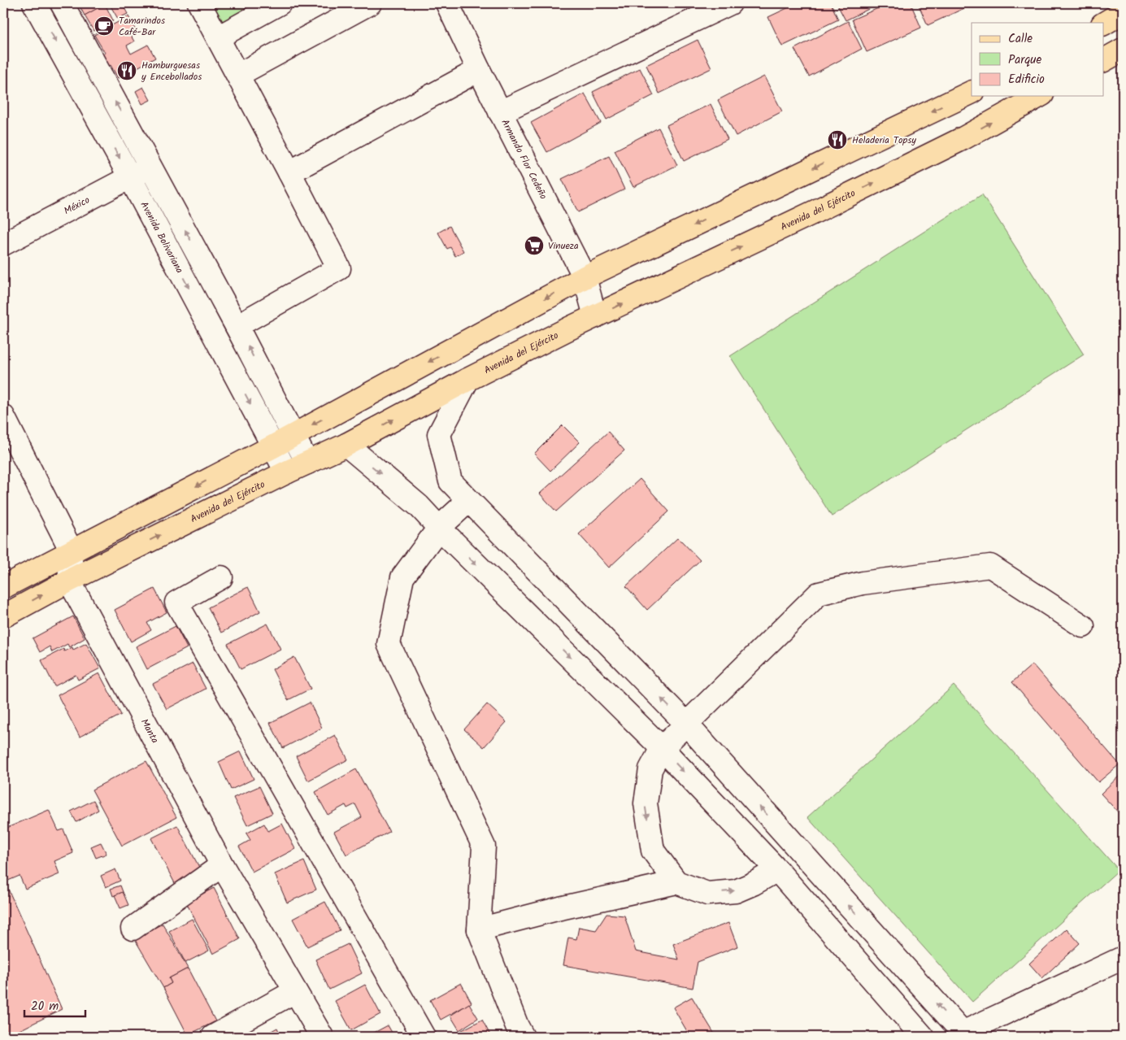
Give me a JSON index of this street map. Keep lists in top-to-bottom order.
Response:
{
  "streets": {
    "main road": ["Avenida del Ejército"],
    "street": [
      "Armando Flor Cedeño",
      "México",
      "Avenida Bolivariana",
      "Manta"
    ]
  },
  "crossings": [
    ["Armando Flor Cedeño", "Avenida del Ejército"],
    ["México", "Avenida Bolivariana"],
    ["Avenida del Ejército", "Avenida Bolivariana"],
    ["Avenida del Ejército", "Manta"]
  ],
  "places": {
    "cafe": ["Tamarindos Café-Bar"],
    "restaurant": ["Hamburguesas y Encebollados", "Heladeria Topsy"],
    "supermarket": ["Vinueza"]
  },
  "legend": ["Calle", "Parque", "Edificio"],
  "scale_bar": "20 m"
}
